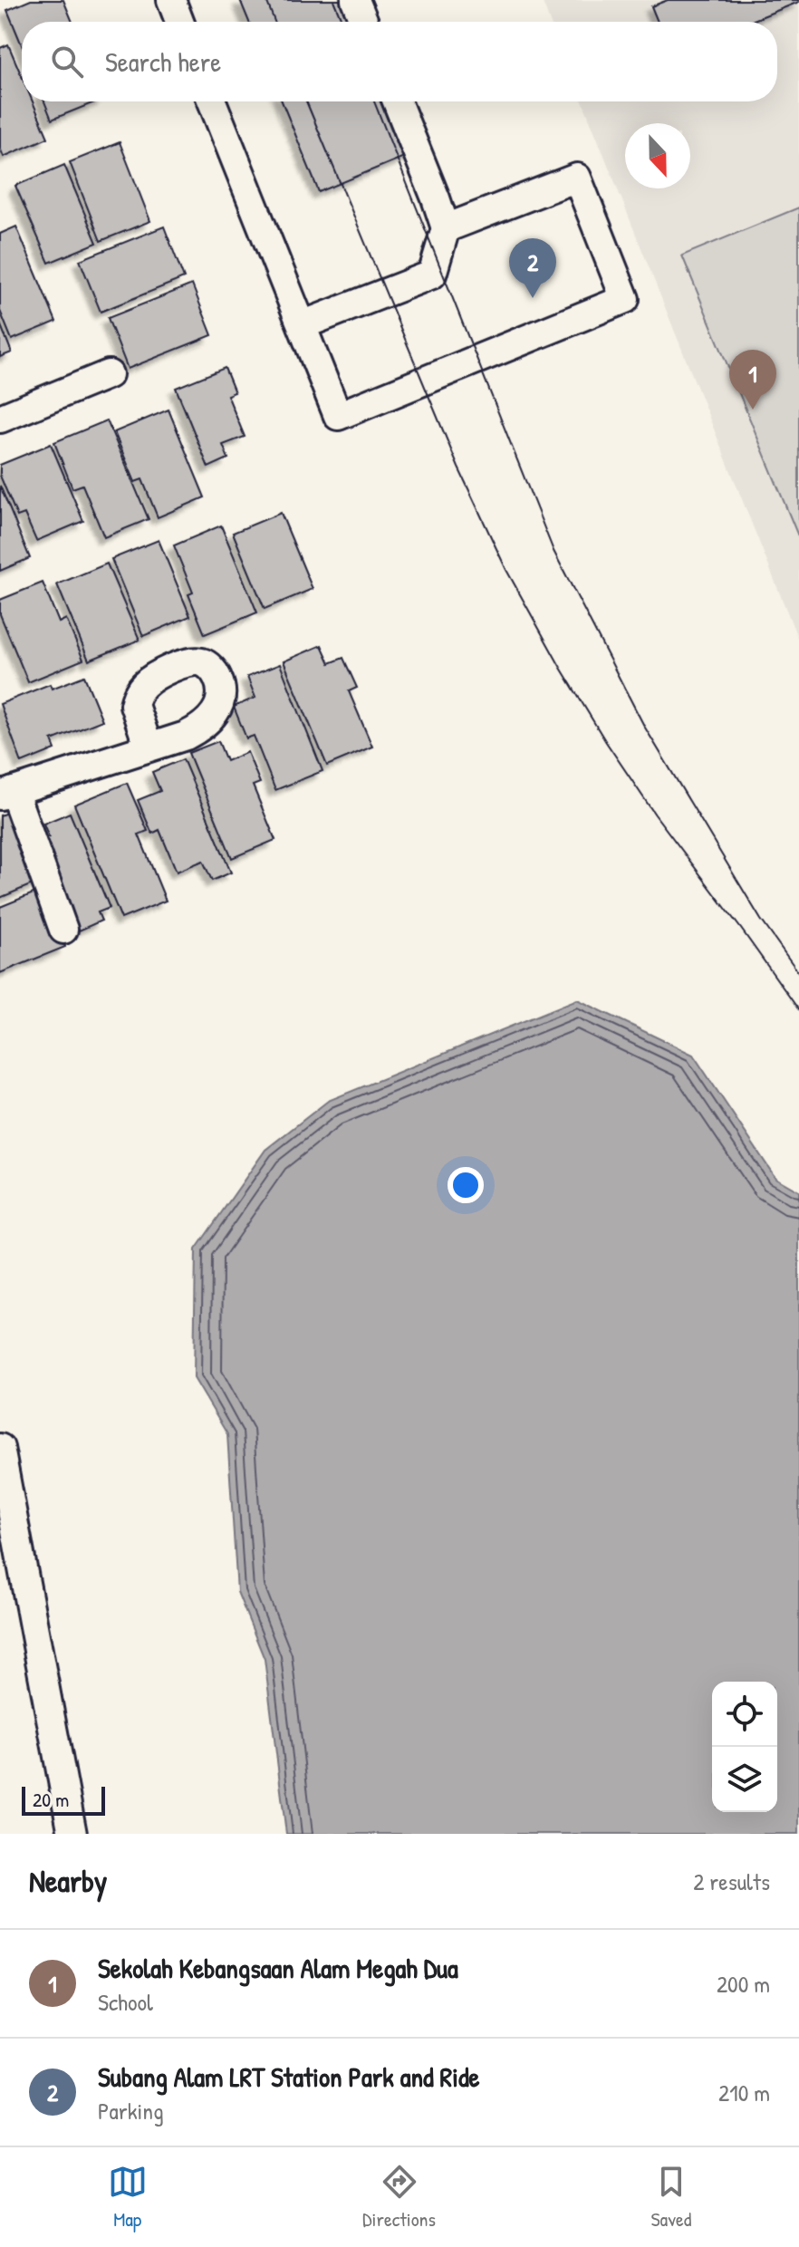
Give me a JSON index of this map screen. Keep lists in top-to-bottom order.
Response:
{
  "scale_bar": "20 m",
  "north": "bottom",
  "page": {
    "search": "Search here",
    "pins": ["2", "1"],
    "scale": "20 m",
    "heading": ["Nearby", "2 results"],
    "list": [
      {
        "mark": "1",
        "name": "Sekolah Kebangsaan Alam Megah Dua",
        "note": "School",
        "value": "200 m"
      },
      {
        "mark": "2",
        "name": "Subang Alam LRT Station Park and Ride",
        "note": "Parking",
        "value": "210 m"
      }
    ],
    "nav": ["Map", "Directions", "Saved"]
  }
}
